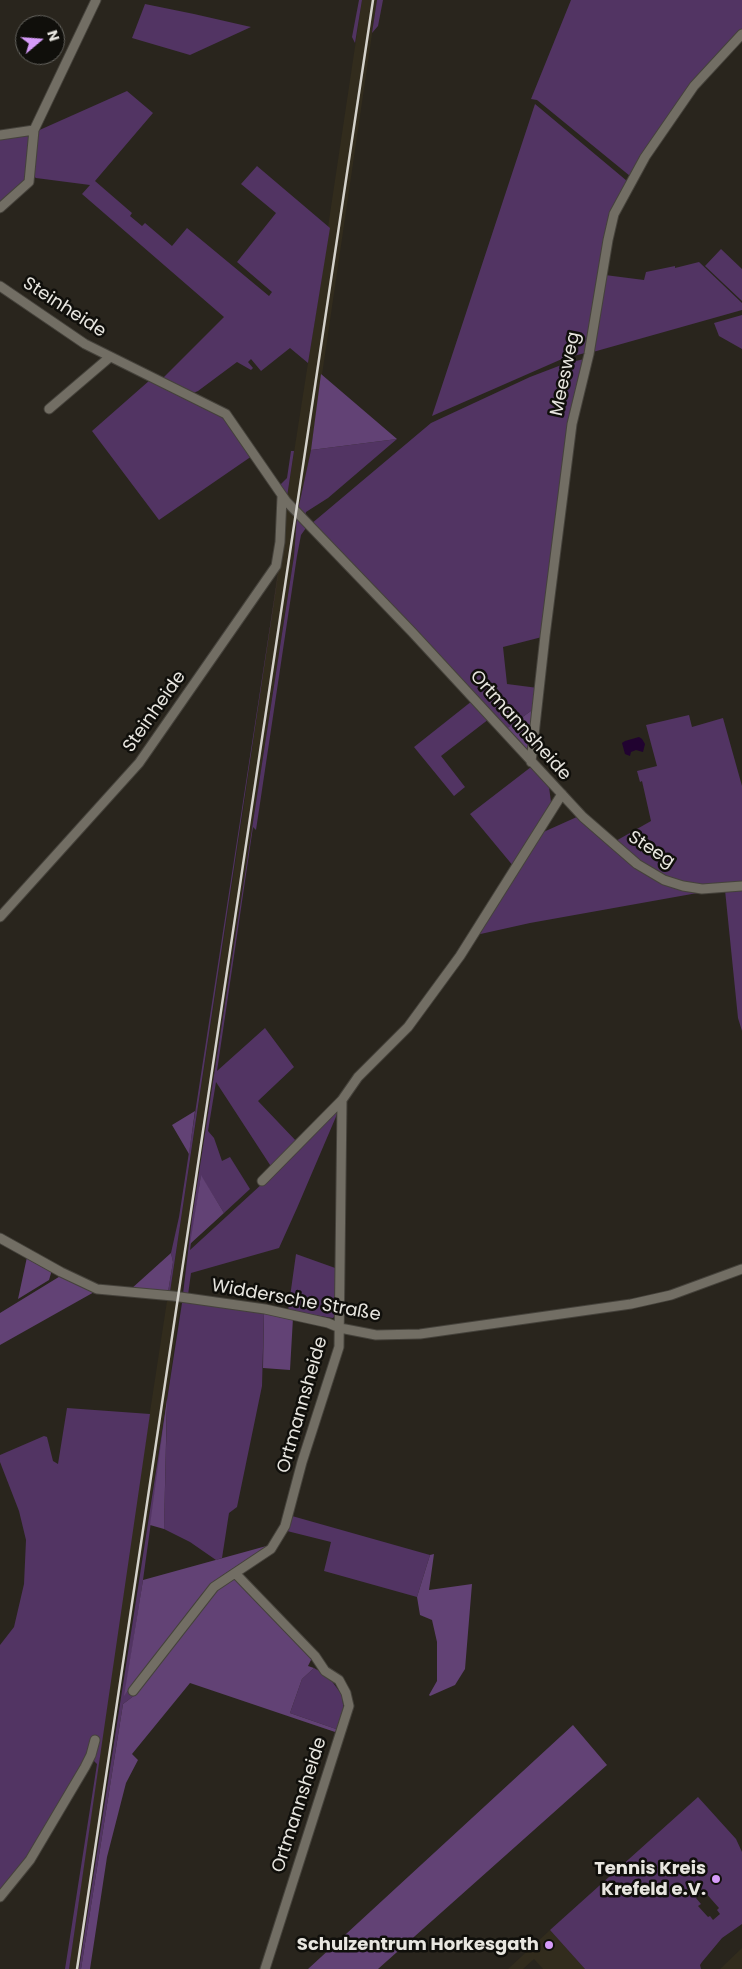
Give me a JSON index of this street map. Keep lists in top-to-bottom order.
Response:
{
  "streets": {
    "street": [
      "Steinheide",
      "Meesweg",
      "Ortmannsheide",
      "Steeg",
      "Widdersche Straße"
    ]
  },
  "crossings": [
    ["Steinheide", "Ortmannsheide"],
    ["Meesweg", "Ortmannsheide"],
    ["Ortmannsheide", "Steeg"],
    ["Ortmannsheide", "Widdersche Straße"]
  ],
  "places": ["Tennis Kreis Krefeld e.V.", "Schulzentrum Horkesgath"],
  "north": "right"
}
